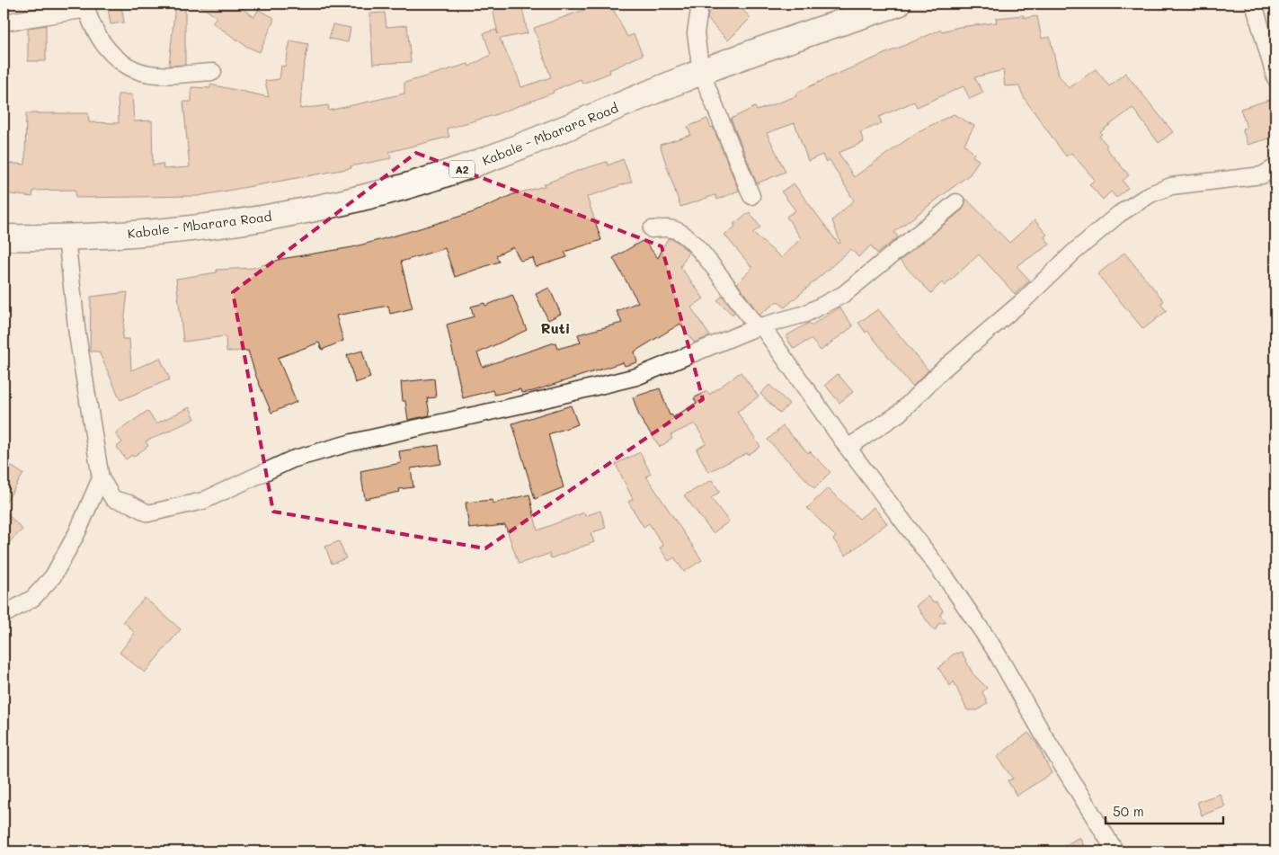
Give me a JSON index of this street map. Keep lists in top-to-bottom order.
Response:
{
  "streets": {
    "main road": ["Kabale - Mbarara Road", "A2"]
  },
  "districts": ["Ruti"],
  "scale_bar": "50 m"
}
